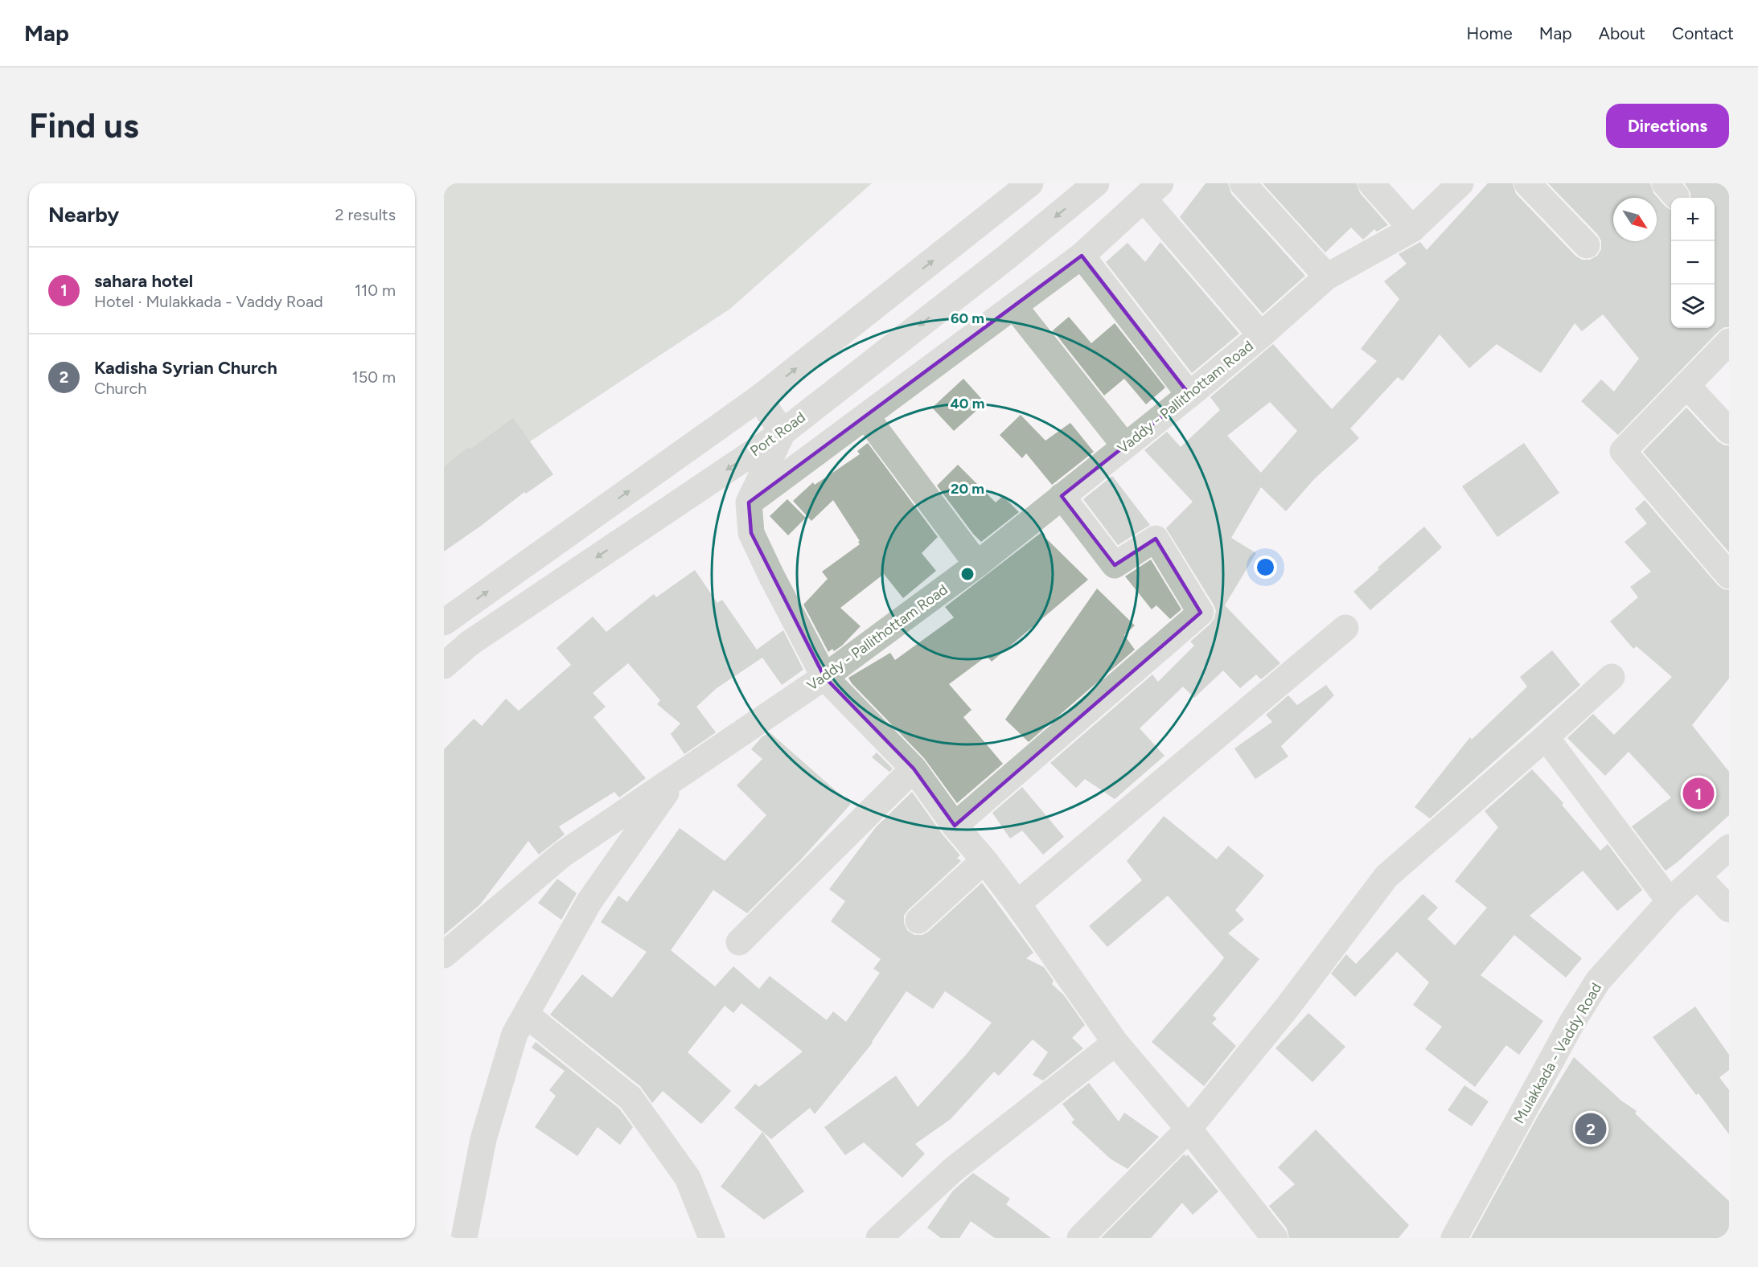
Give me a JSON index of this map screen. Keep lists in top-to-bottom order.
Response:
{
  "streets": {
    "street": ["Vaddy - Pallithottam Road", "Port Road", "Mulakkada - Vaddy Road"]
  },
  "north": "bottom right",
  "page": {
    "header": "Map",
    "nav": [
      "Home",
      "Map",
      "About",
      "Contact"
    ],
    "buttons": "Directions",
    "title": "Find us",
    "heading": ["Nearby", "2 results"],
    "map_buttons": ["+", "−"],
    "list": [
      {
        "mark": "1",
        "name": "sahara hotel",
        "note": "Hotel · Mulakkada - Vaddy Road",
        "value": "110 m"
      },
      {
        "mark": "2",
        "name": "Kadisha Syrian Church",
        "note": "Church",
        "value": "150 m"
      }
    ],
    "pins": ["1", "2"]
  },
  "rings": ["60 m", "40 m", "20 m"]
}
